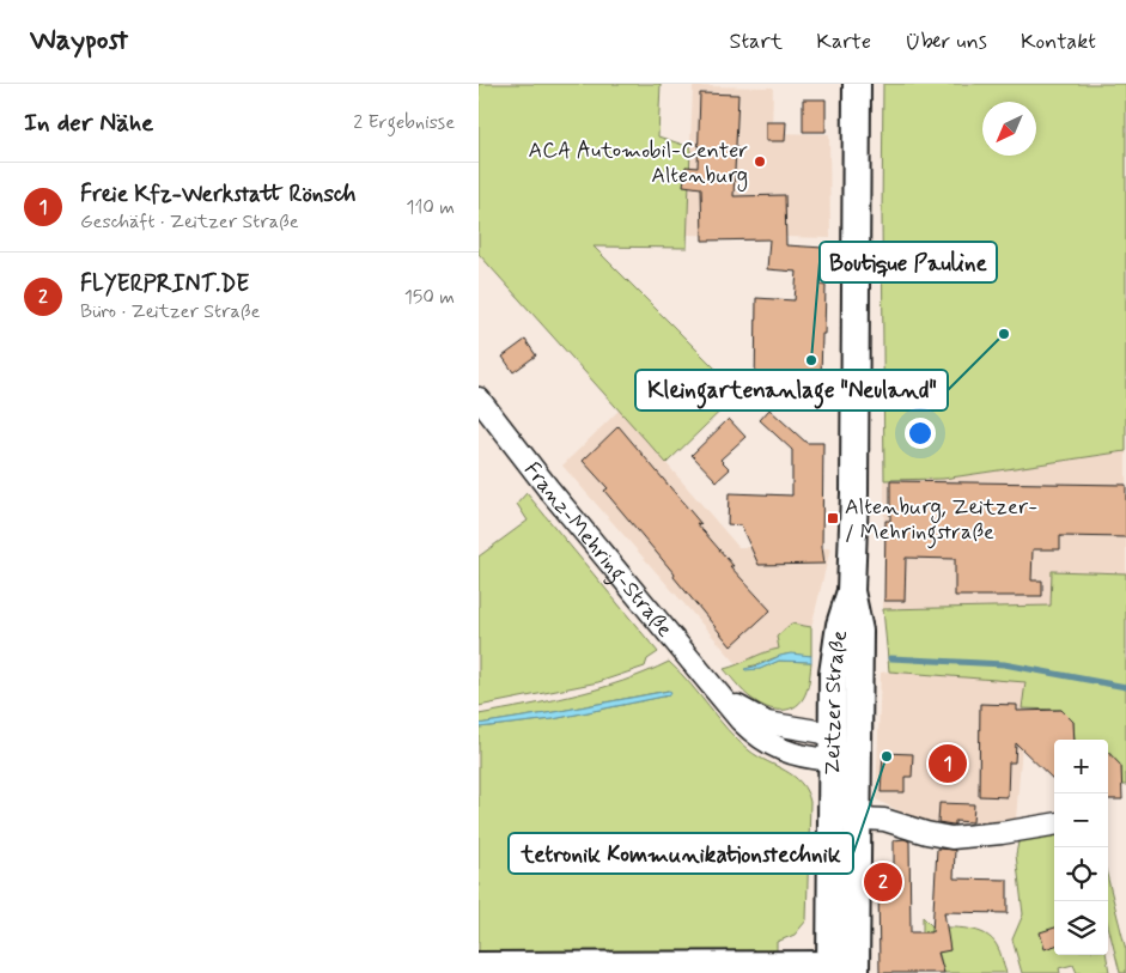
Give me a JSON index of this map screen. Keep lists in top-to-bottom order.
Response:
{
  "streets": {
    "main road": ["Franz-Mehring-Straße", "Zeitzer Straße"]
  },
  "crossings": [
    ["Franz-Mehring-Straße", "Zeitzer Straße"]
  ],
  "places": {
    "other": [
      "ACA Automobil-Center Altenburg",
      "Kleingartenanlage \"Neuland\"",
      "Boutique Pauline",
      "tetronik Kommunikationstechnik"
    ],
    "transit": ["Altenburg, Zeitzer- / Mehringstraße"]
  },
  "north": "bottom left",
  "page": {
    "header": "Waypost",
    "nav": [
      "Start",
      "Karte",
      "Über uns",
      "Kontakt"
    ],
    "heading": ["In der Nähe", "2 Ergebnisse"],
    "list": [
      {
        "mark": "1",
        "name": "Freie Kfz-Werkstatt Rönsch",
        "note": "Geschäft · Zeitzer Straße",
        "value": "110 m"
      },
      {
        "mark": "2",
        "name": "FLYERPRINT.DE",
        "note": "Büro · Zeitzer Straße",
        "value": "150 m"
      }
    ],
    "map_buttons": ["+", "−"],
    "pins": ["1", "2"]
  }
}
